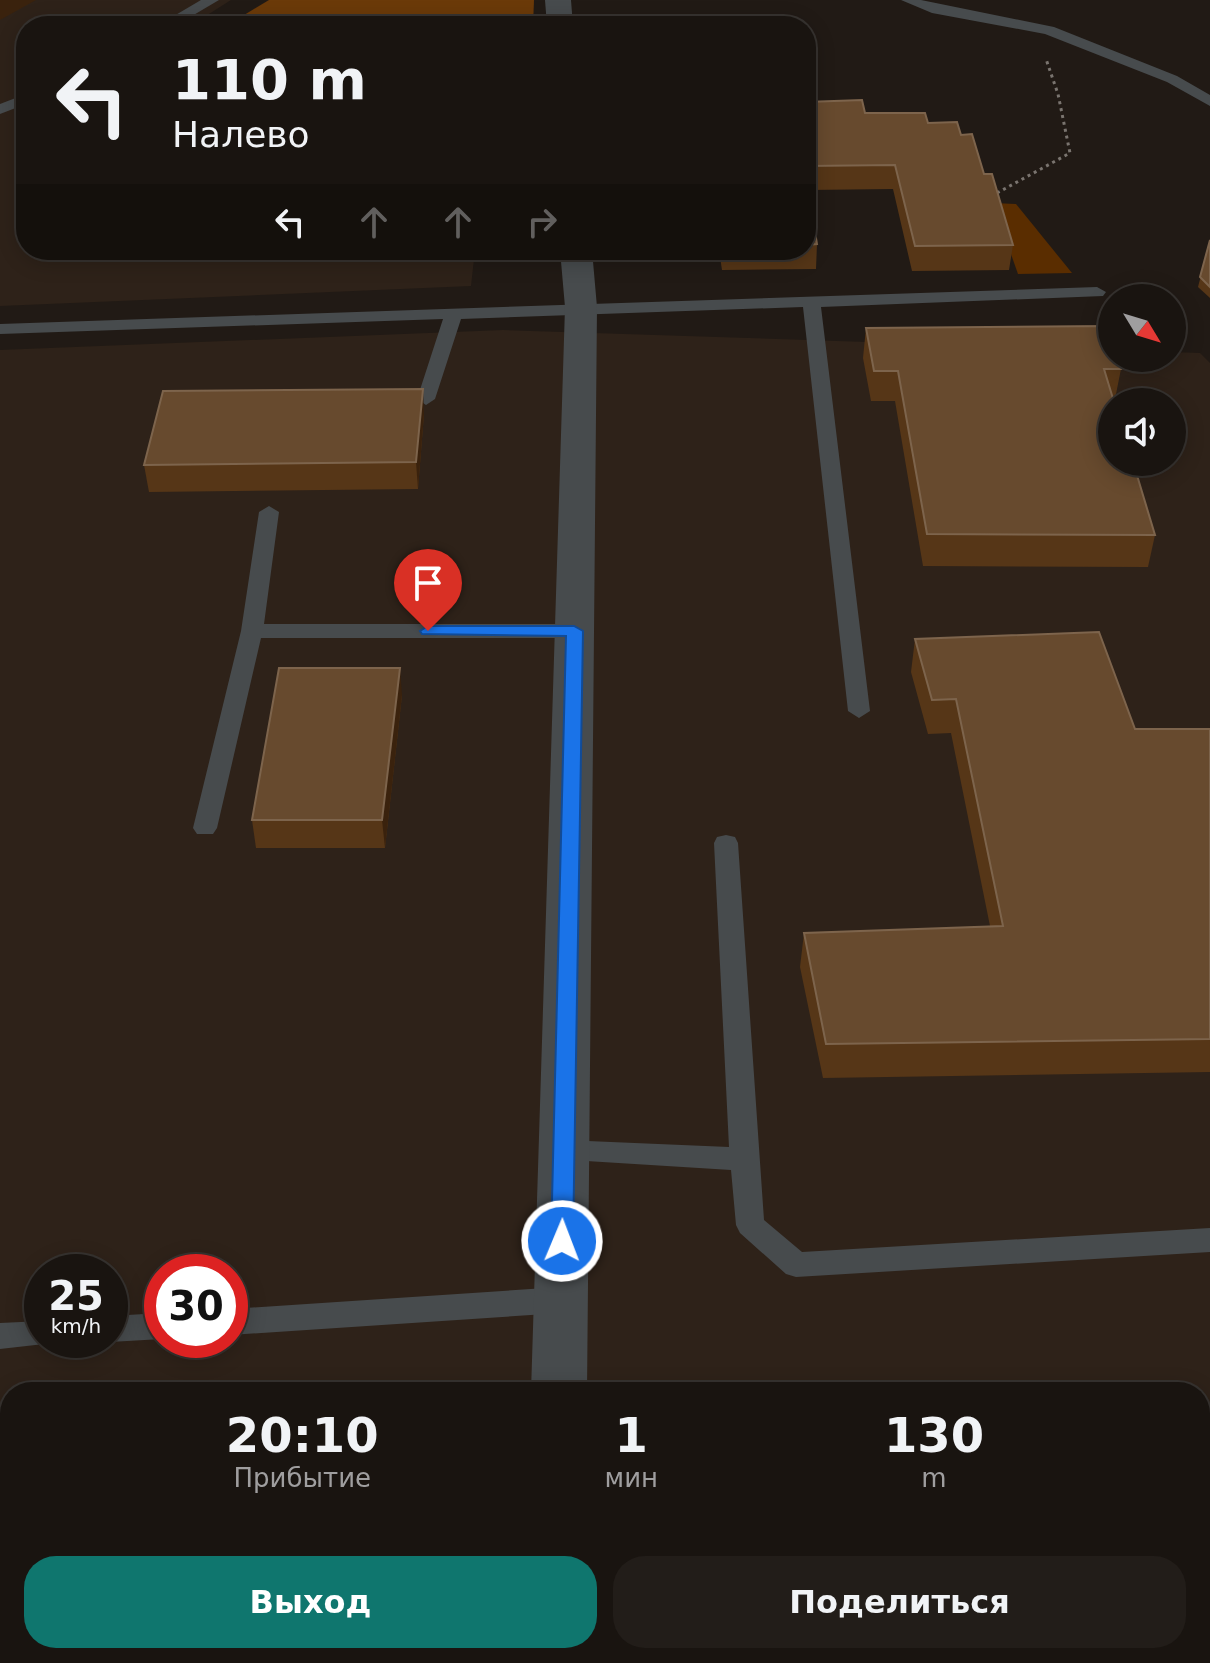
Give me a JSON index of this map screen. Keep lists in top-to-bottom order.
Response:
{
  "north": "bottom right",
  "page": {
    "turn": ["110 m", "Налево"],
    "speed": "25 km/h",
    "limit": "30",
    "eta": [
      "20:10",
      "Прибытие",
      "1",
      "мин",
      "130",
      "m"
    ],
    "buttons": ["Выход", "Поделиться"]
  }
}
